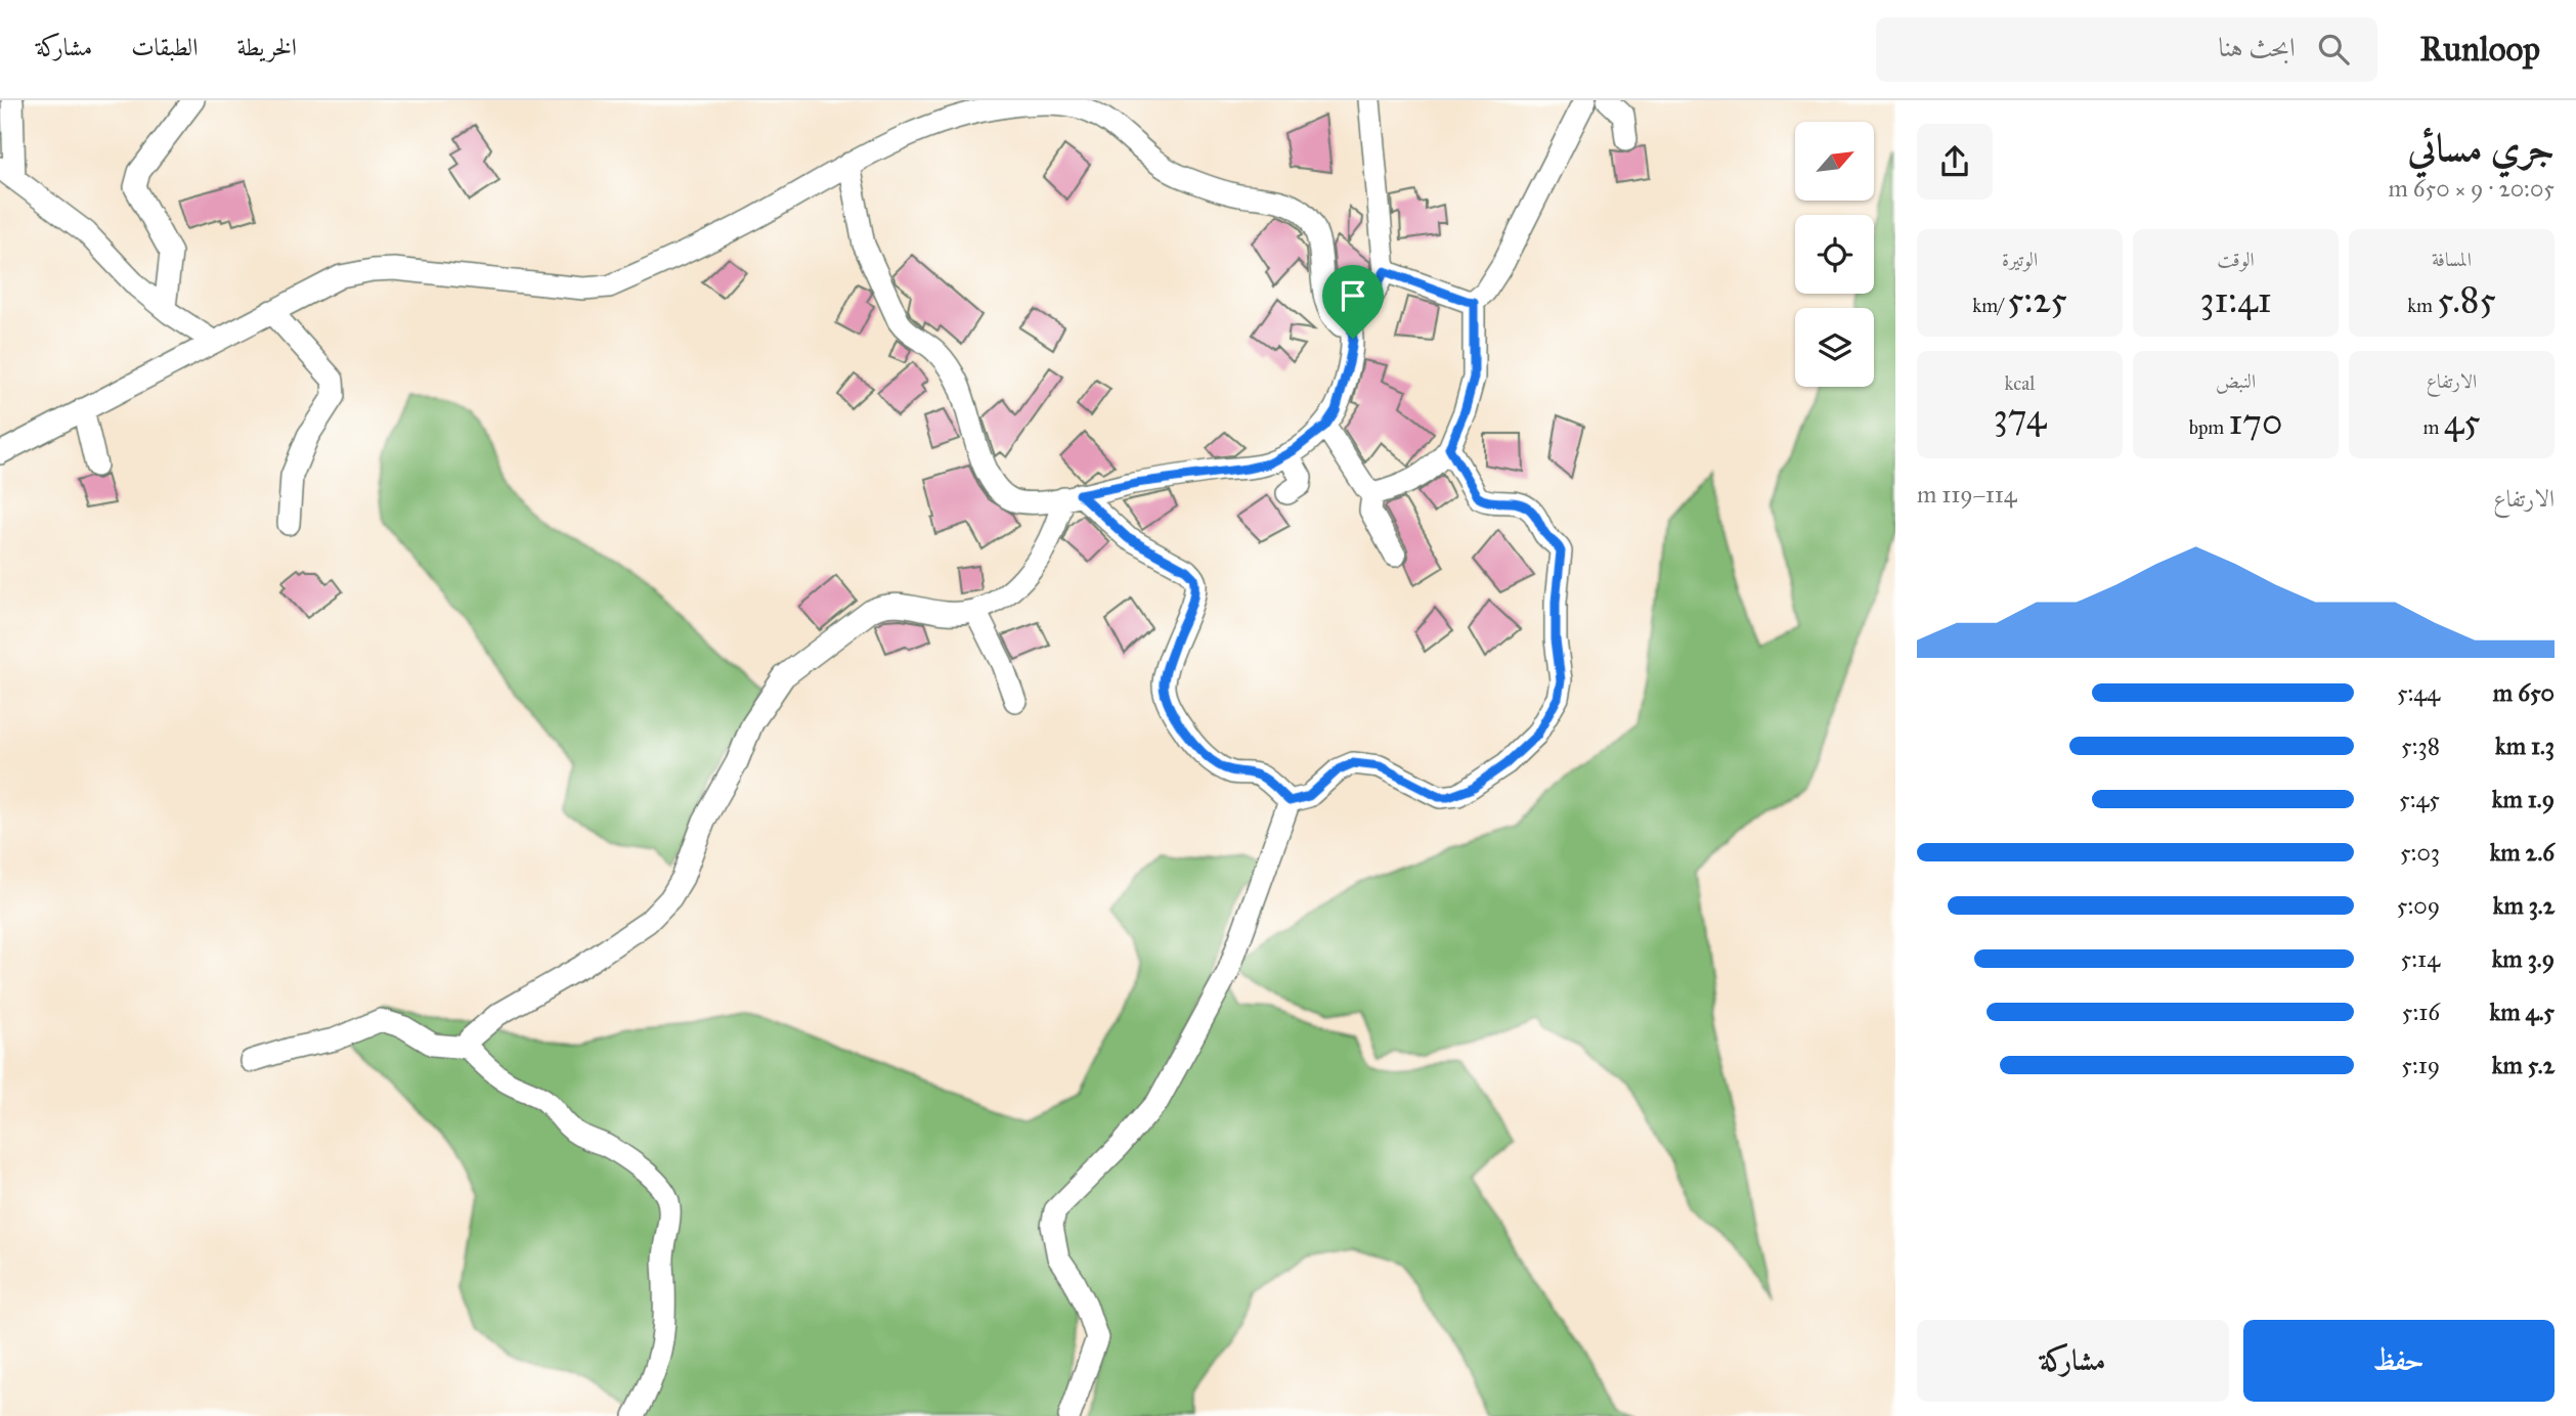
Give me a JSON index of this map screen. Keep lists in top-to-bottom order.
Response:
{
  "north": "top right",
  "page": {
    "header": "Runloop",
    "search": "ابحث هنا",
    "nav": ["الخريطة", "الطبقات", "مشاركة"],
    "heading": ["جري مسائي", "20:05 · 9 × 650 m"],
    "stats": [
      ["المسافة", "5.85 km"],
      ["الوقت", "31:41"],
      ["الوتيرة", "5:25 /km"],
      ["الارتفاع", "45 m"],
      ["النبض", "170 bpm"],
      ["kcal", "374"]
    ],
    "chart": ["الارتفاع", "114–119 m"],
    "list": [
      {
        "name": "650 m",
        "note": "5:44"
      },
      {
        "name": "1.3 km",
        "note": "5:38"
      },
      {
        "name": "1.9 km",
        "note": "5:45"
      },
      {
        "name": "2.6 km",
        "note": "5:03"
      },
      {
        "name": "3.2 km",
        "note": "5:09"
      },
      {
        "name": "3.9 km",
        "note": "5:14"
      },
      {
        "name": "4.5 km",
        "note": "5:16"
      },
      {
        "name": "5.2 km",
        "note": "5:19"
      }
    ],
    "buttons": ["حفظ", "مشاركة"]
  }
}
